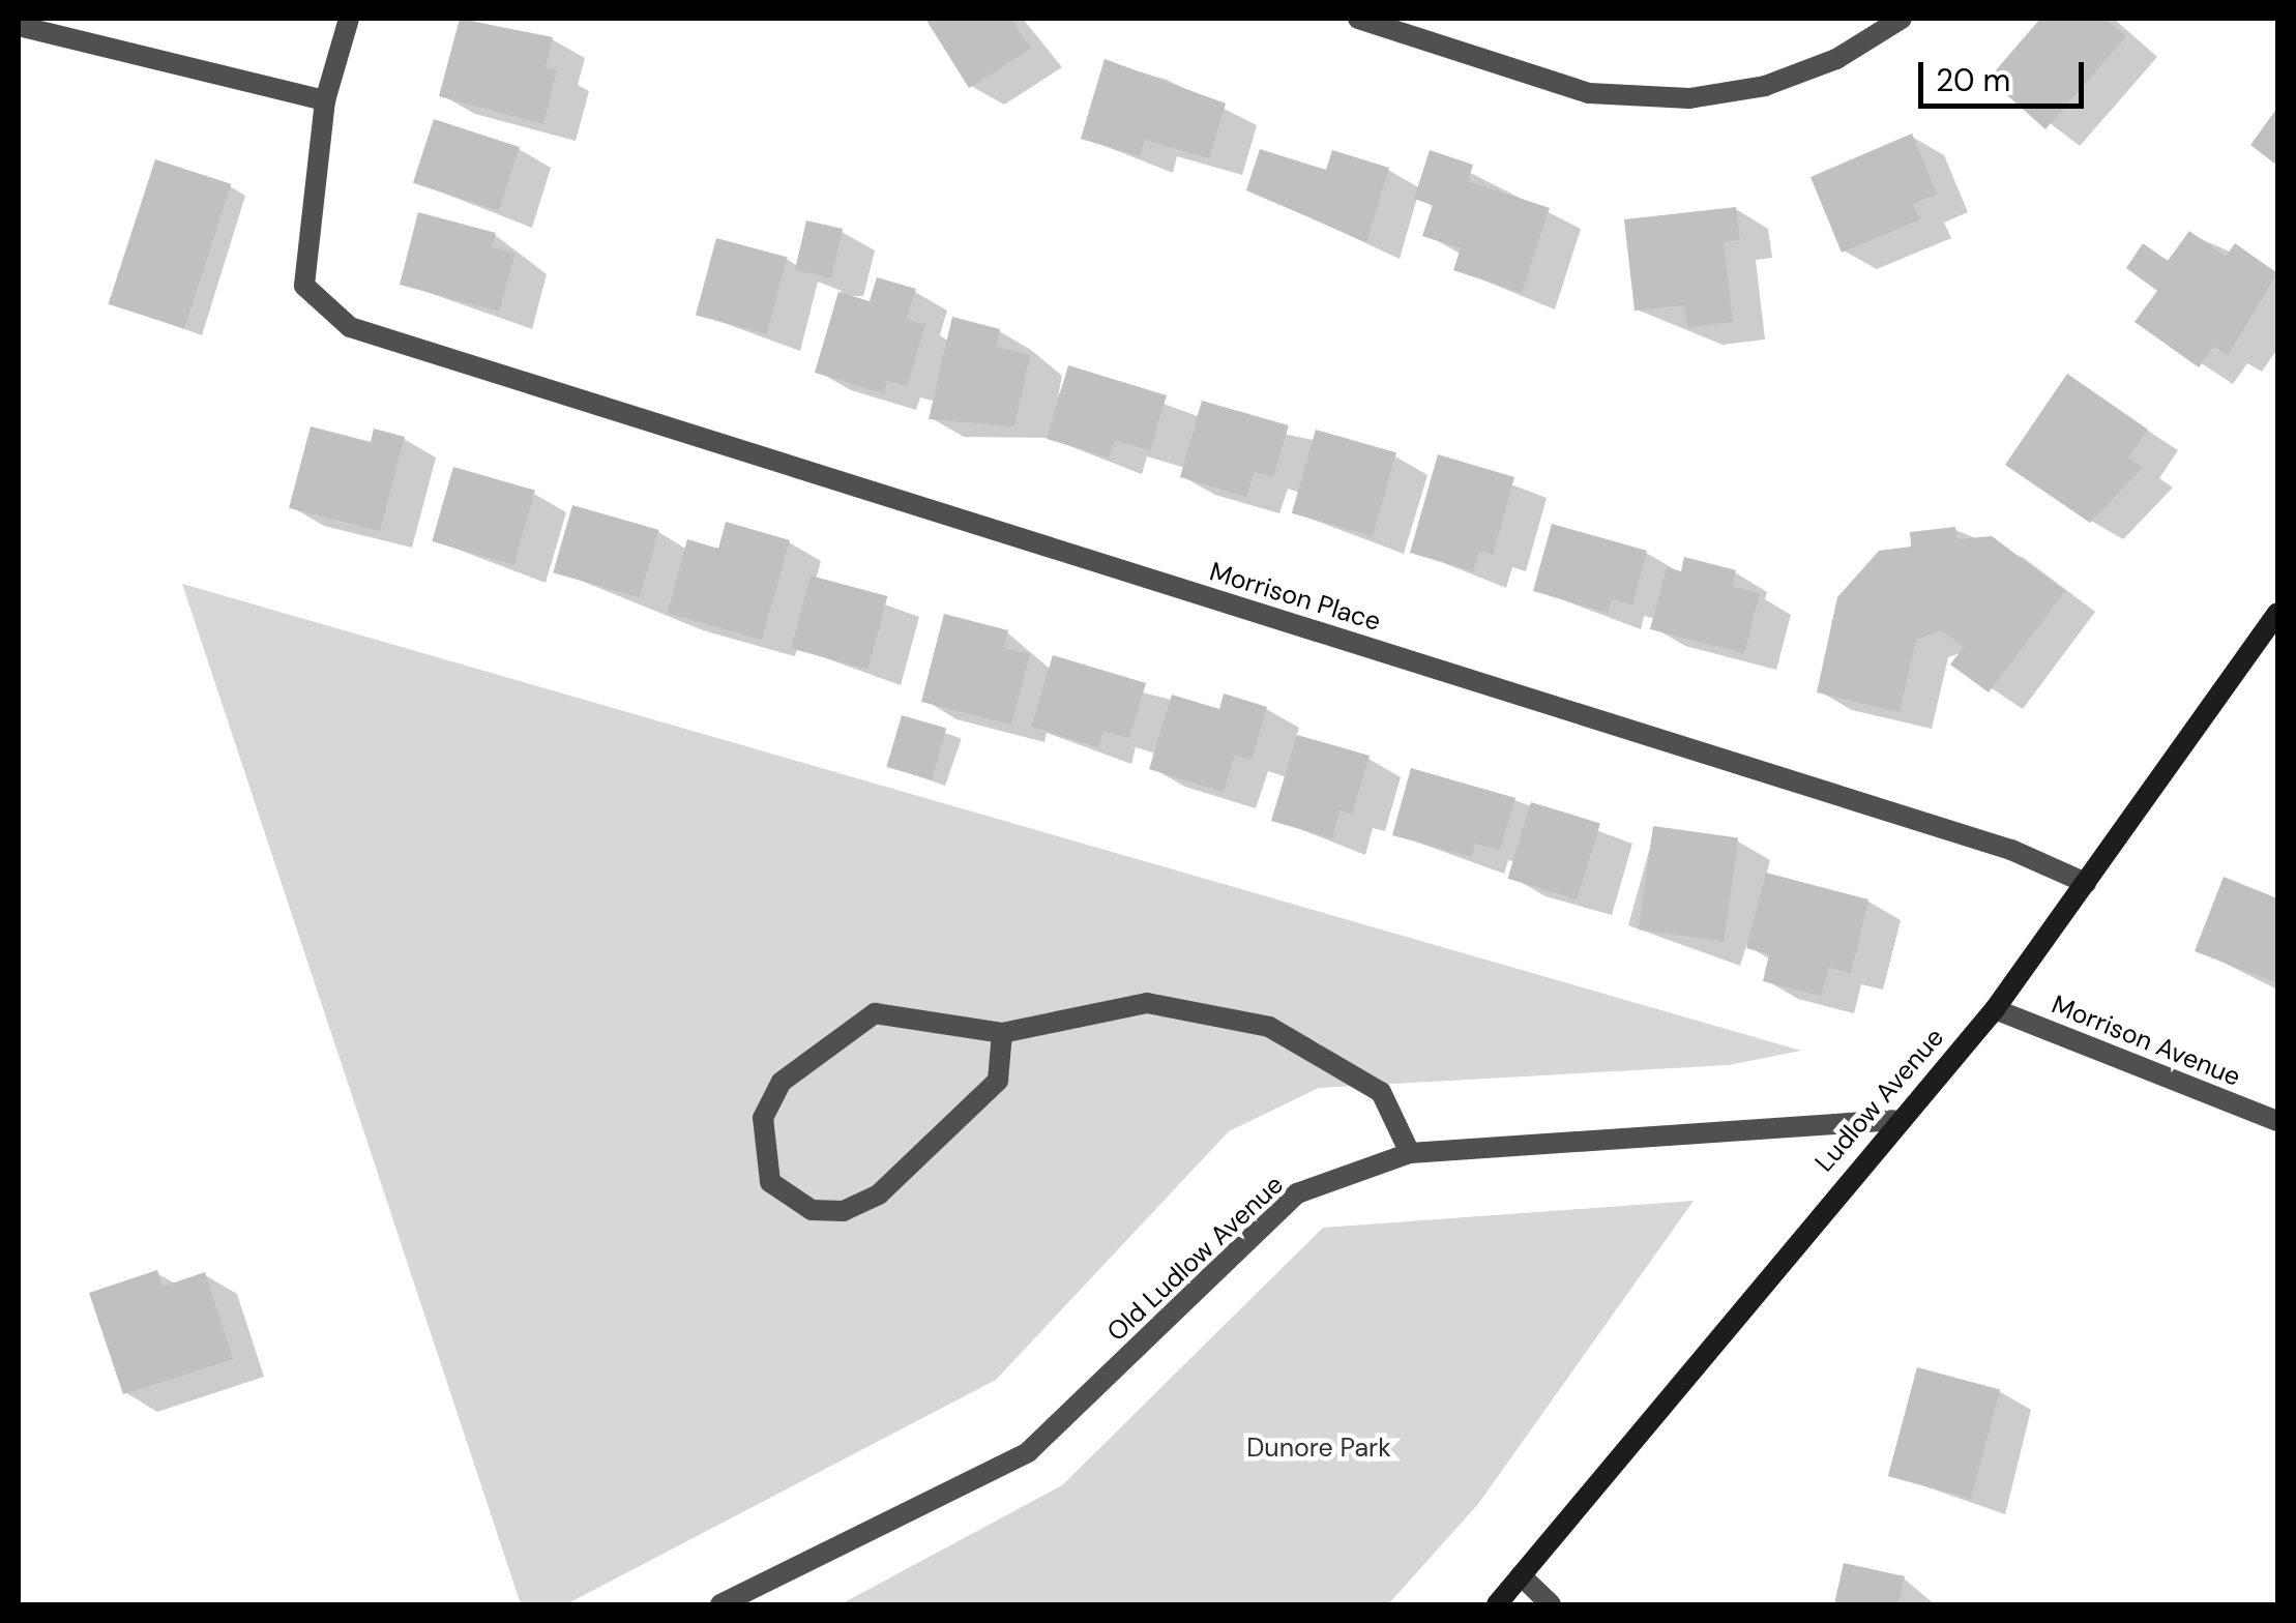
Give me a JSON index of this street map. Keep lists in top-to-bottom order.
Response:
{
  "streets": {
    "main road": ["Ludlow Avenue"],
    "street": ["Morrison Place", "Morrison Avenue", "Old Ludlow Avenue"]
  },
  "crossings": [
    ["Morrison Place", "Ludlow Avenue"],
    ["Morrison Avenue", "Ludlow Avenue"],
    ["Ludlow Avenue", "Old Ludlow Avenue"]
  ],
  "parks": ["Dunore Park"],
  "scale_bar": "20 m"
}
